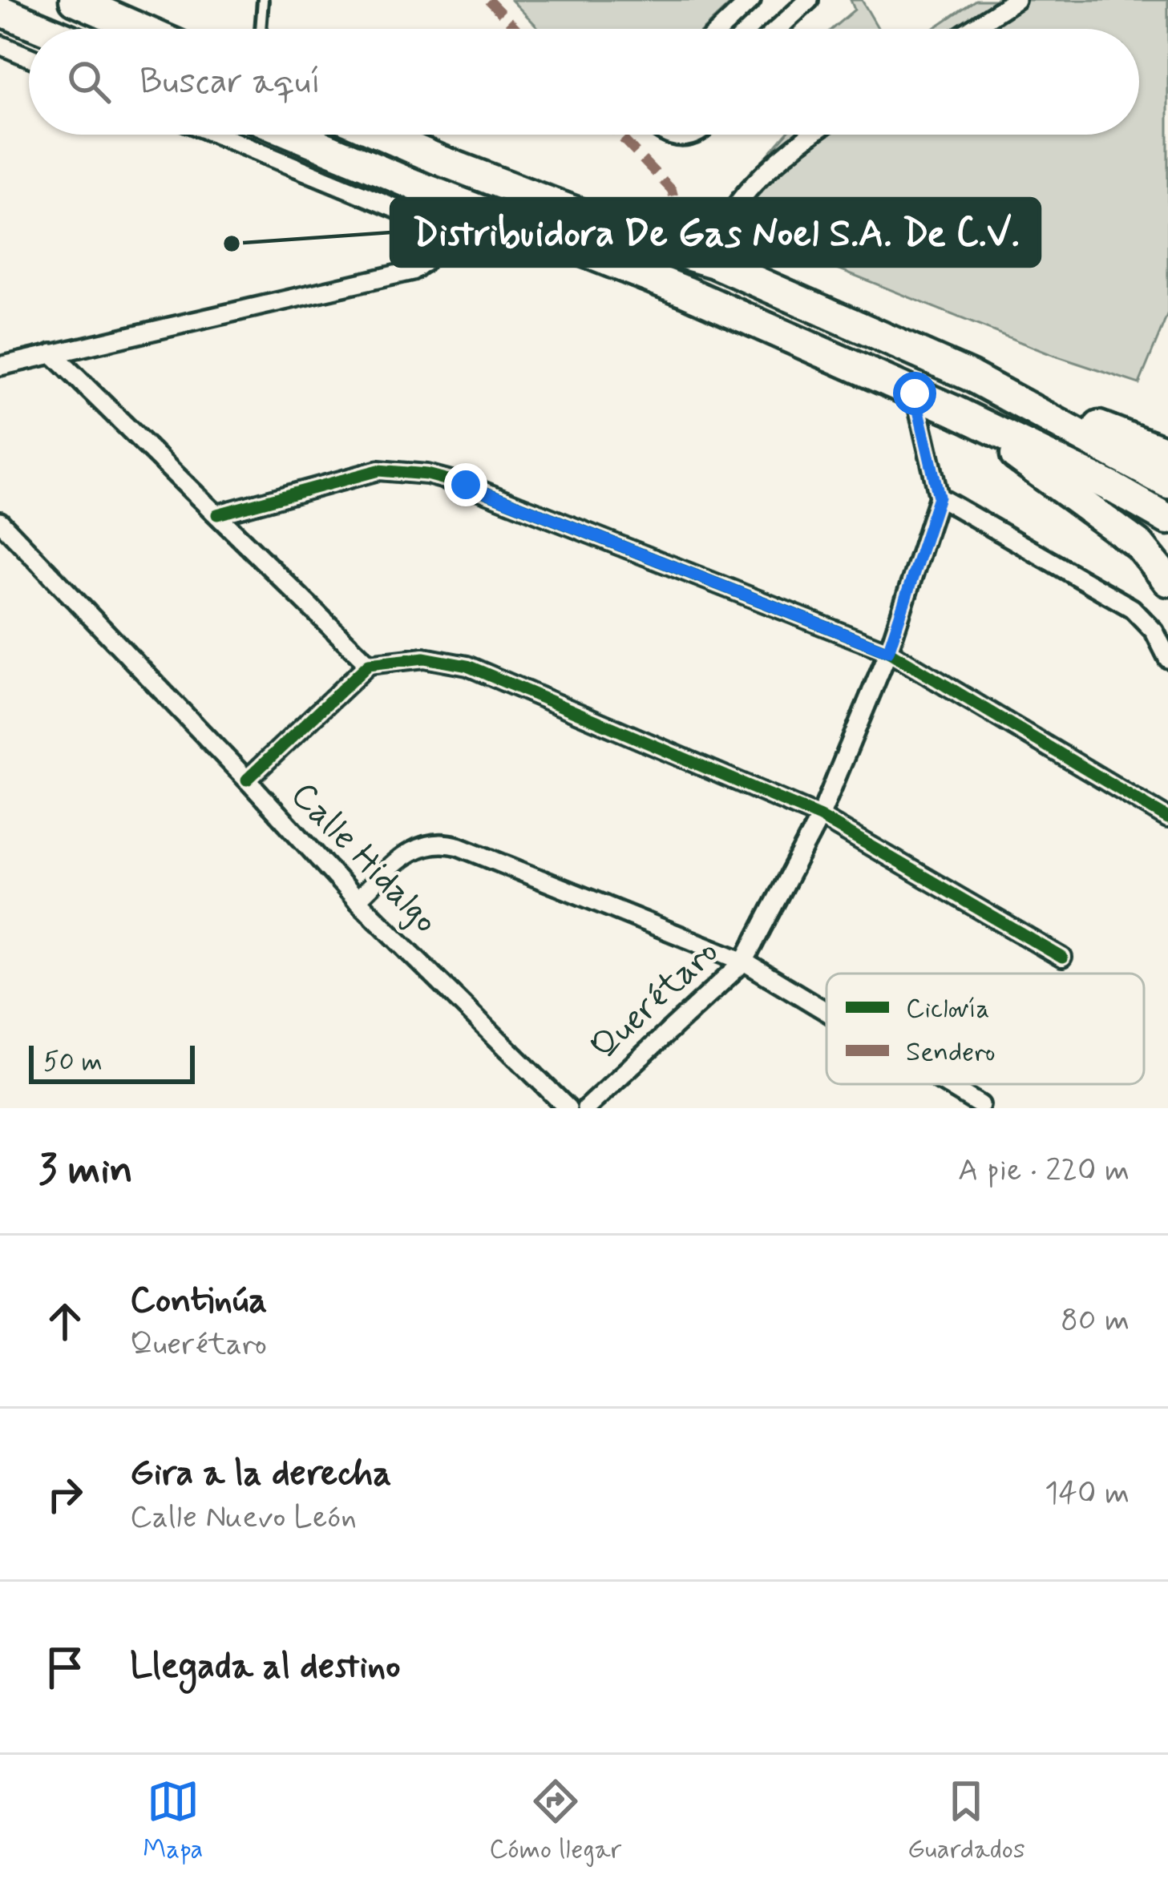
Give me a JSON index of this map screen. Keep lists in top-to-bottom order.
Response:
{
  "streets": {
    "street": ["Calle Hidalgo", "Querétaro"]
  },
  "places": ["Distribuidora De Gas Noel S.A. De C.V."],
  "legend": ["Ciclovía", "Sendero"],
  "scale_bar": "50 m",
  "page": {
    "search": "Buscar aquí",
    "scale": "50 m",
    "heading": ["3 min", "A pie · 220 m"],
    "list": [
      ["Continúa", "Querétaro", "80 m"],
      ["Gira a la derecha", "Calle Nuevo León", "140 m"],
      "Llegada al destino"
    ],
    "nav": ["Mapa", "Cómo llegar", "Guardados"]
  }
}
